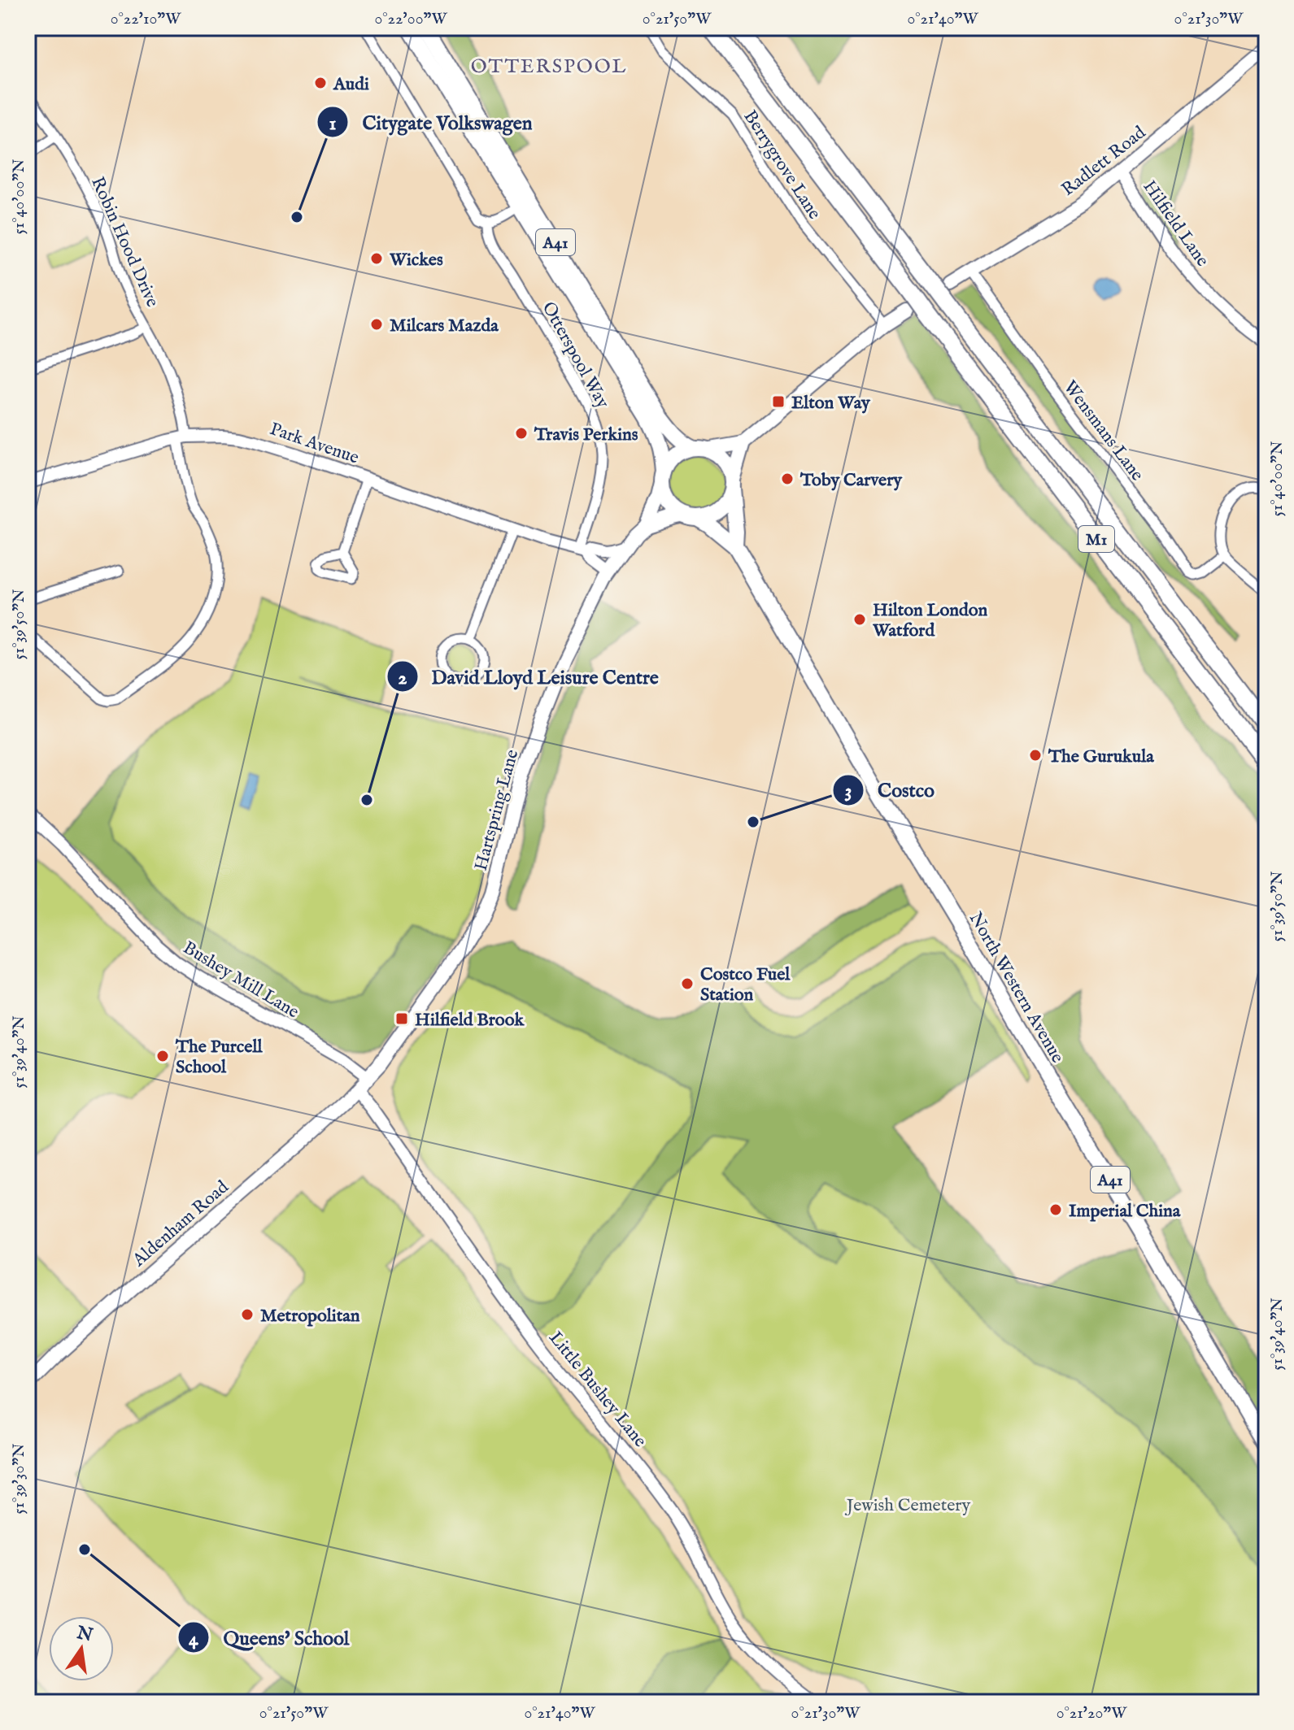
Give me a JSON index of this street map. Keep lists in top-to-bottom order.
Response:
{
  "streets": {
    "highway": ["A41", "M1", "North Western Avenue"],
    "main road": ["Radlett Road", "Hartspring Lane", "Aldenham Road"],
    "street": [
      "Berrygrove Lane",
      "Hilfield Lane",
      "Robin Hood Drive",
      "Otterspool Way",
      "Wensmans Lane",
      "Park Avenue",
      "Bushey Mill Lane",
      "Little Bushey Lane"
    ]
  },
  "crossings": [
    ["Radlett Road", "Hilfield Lane"],
    ["Radlett Road", "Wensmans Lane"],
    ["Robin Hood Drive", "Park Avenue"],
    ["A41", "Hartspring Lane"],
    ["A41", "North Western Avenue"],
    ["Otterspool Way", "Park Avenue"],
    ["Park Avenue", "Hartspring Lane"],
    ["Hartspring Lane", "Bushey Mill Lane"],
    ["Hartspring Lane", "North Western Avenue"],
    ["Hartspring Lane", "Aldenham Road"],
    ["Hartspring Lane", "Little Bushey Lane"],
    ["Aldenham Road", "Little Bushey Lane"]
  ],
  "districts": ["OTTERSPOOL"],
  "parks": ["Jewish Cemetery"],
  "places": {
    "other": [
      "Audi",
      "Citygate Volkswagen",
      "Wickes",
      "Milcars Mazda",
      "Travis Perkins",
      "Toby Carvery",
      "Hilton London Watford",
      "The Gurukula",
      "David Lloyd Leisure Centre",
      "Costco",
      "Costco Fuel Station",
      "The Purcell School",
      "Imperial China",
      "Metropolitan",
      "Queens' School"
    ],
    "transit": ["Elton Way", "Hilfield Brook"]
  },
  "north": "top",
  "coordinates": [
    "0°22'10\"W",
    "0°22'00\"W",
    "0°21'50\"W",
    "0°21'40\"W",
    "0°21'30\"W",
    "51°40'00\"N",
    "51°39'50\"N",
    "51°39'40\"N",
    "51°39'30\"N",
    "0°21'20\"W"
  ]
}
